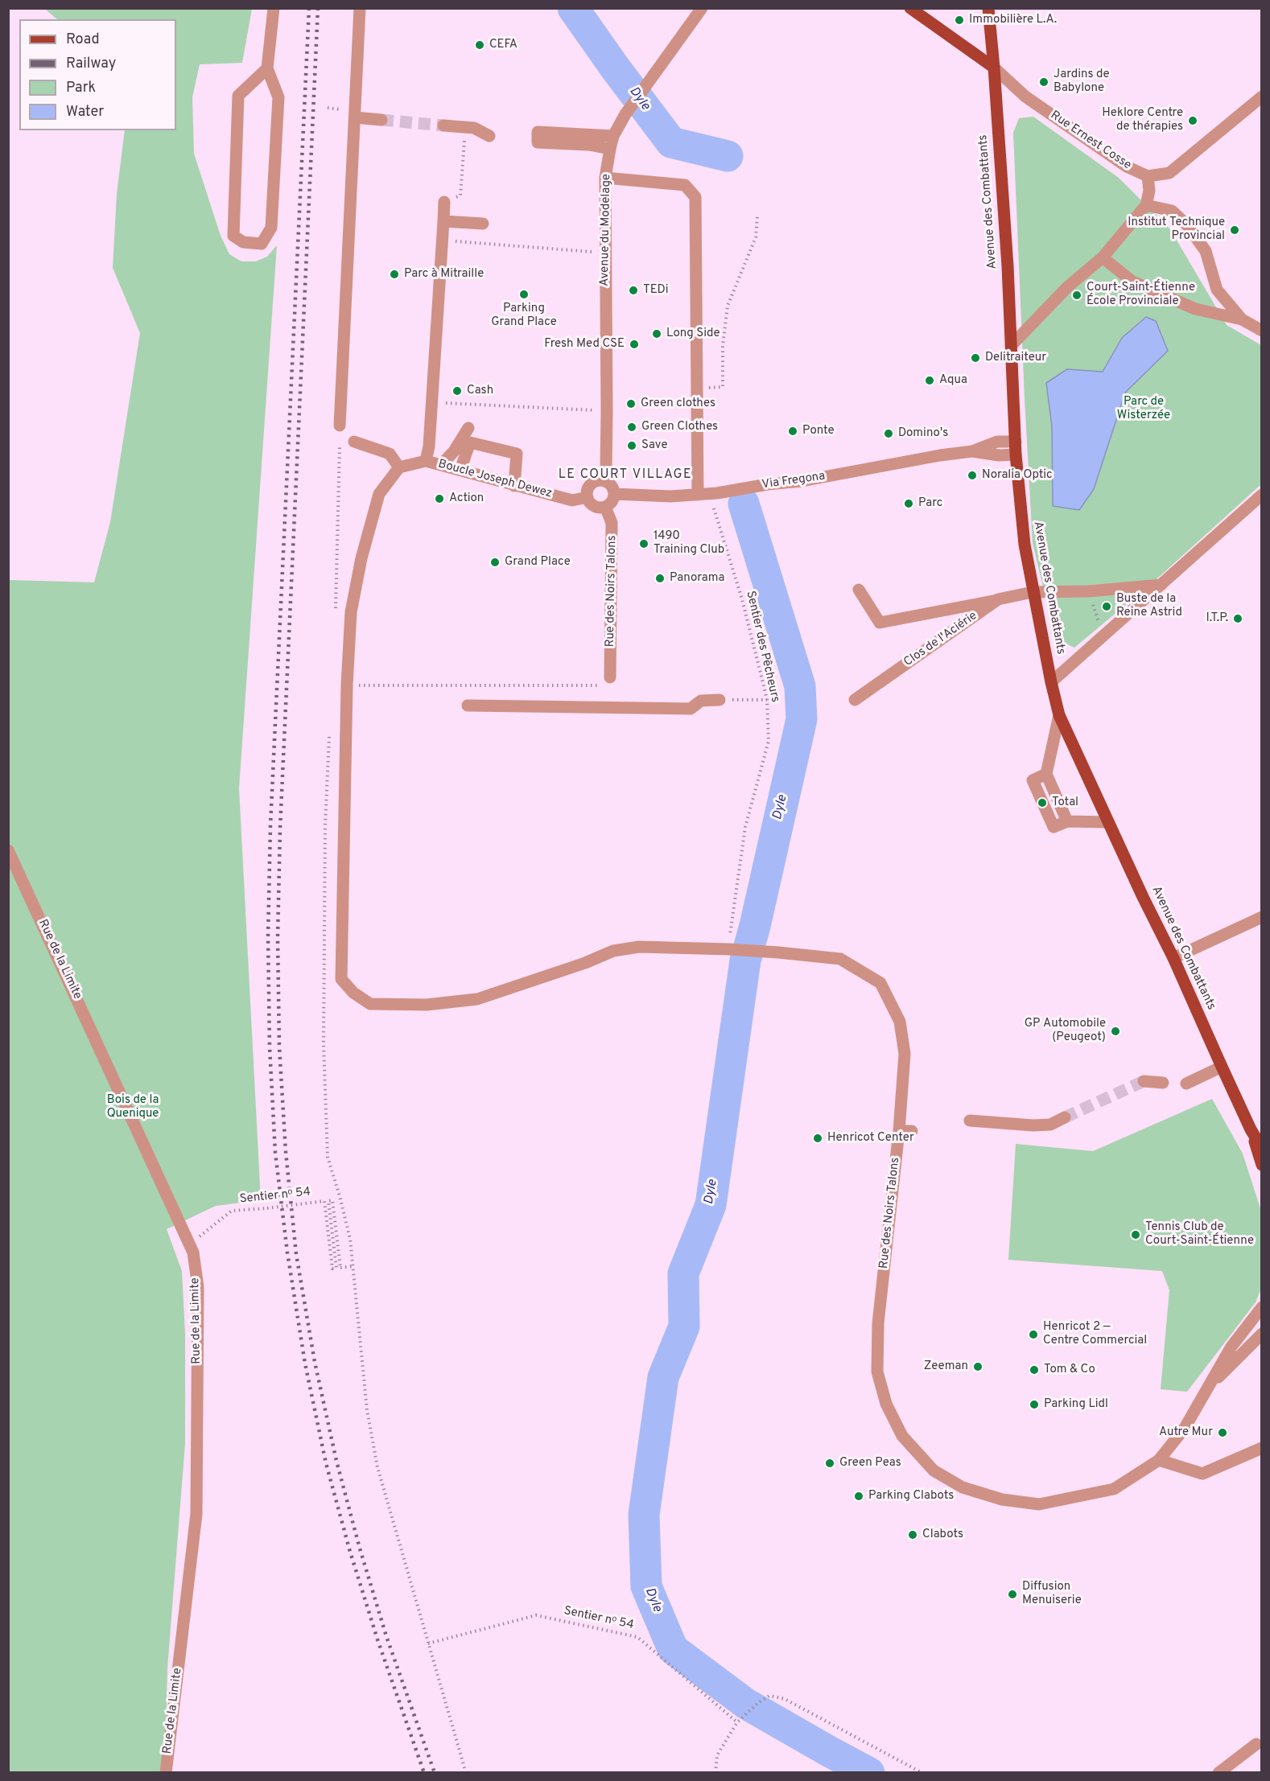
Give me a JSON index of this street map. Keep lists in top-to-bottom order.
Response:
{
  "streets": {
    "main road": ["Avenue des Combattants"],
    "street": [
      "Rue Ernest Cosse",
      "Avenue du Modelage",
      "Boucle Joseph Dewez",
      "Via Fregona",
      "Rue des Noirs Talons",
      "Clos de l'Aciérie",
      "Rue de la Limite"
    ],
    "path": ["Sentier des Pêcheurs", "Sentier nᵒ 54"]
  },
  "crossings": [
    ["Rue Ernest Cosse", "Avenue des Combattants"],
    ["Avenue des Combattants", "Via Fregona"],
    ["Avenue des Combattants", "Clos de l'Aciérie"],
    ["Avenue du Modelage", "Boucle Joseph Dewez"],
    ["Avenue du Modelage", "Via Fregona"],
    ["Avenue du Modelage", "Rue des Noirs Talons"],
    ["Boucle Joseph Dewez", "Via Fregona"],
    ["Boucle Joseph Dewez", "Rue des Noirs Talons"],
    ["Via Fregona", "Rue des Noirs Talons"],
    ["Via Fregona", "Sentier des Pêcheurs"],
    ["Rue des Noirs Talons", "Sentier des Pêcheurs"],
    ["Rue de la Limite", "Sentier nᵒ 54"]
  ],
  "districts": ["LE COURT VILLAGE"],
  "water": ["Dyle"],
  "parks": ["Parc de Wisterzée", "Bois de la Quenique"],
  "places": [
    "Immobilière L.A.",
    "CEFA",
    "Jardins de Babylone",
    "Heklore Centre de thérapies",
    "Institut Technique Provincial",
    "Parc à Mitraille",
    "TEDi",
    "Parking Grand Place",
    "Court-Saint-Étienne École Provinciale",
    "Long Side",
    "Fresh Med CSE",
    "Delitraiteur",
    "Aqua",
    "Cash",
    "Green clothes",
    "Green Clothes",
    "Ponte",
    "Domino's",
    "Save",
    "Noralia Optic",
    "Action",
    "Parc",
    "1490 Training Club",
    "Grand Place",
    "Panorama",
    "Buste de la Reine Astrid",
    "I.T.P.",
    "Total",
    "GP Automobile (Peugeot)",
    "Henricot Center",
    "Tennis Club de Court-Saint-Étienne",
    "Henricot 2 — Centre Commercial",
    "Zeeman",
    "Tom & Co",
    "Parking Lidl",
    "Autre Mur",
    "Green Peas",
    "Parking Clabots",
    "Clabots",
    "Diffusion Menuiserie"
  ],
  "legend": [
    "Road",
    "Railway",
    "Park",
    "Water"
  ]
}
